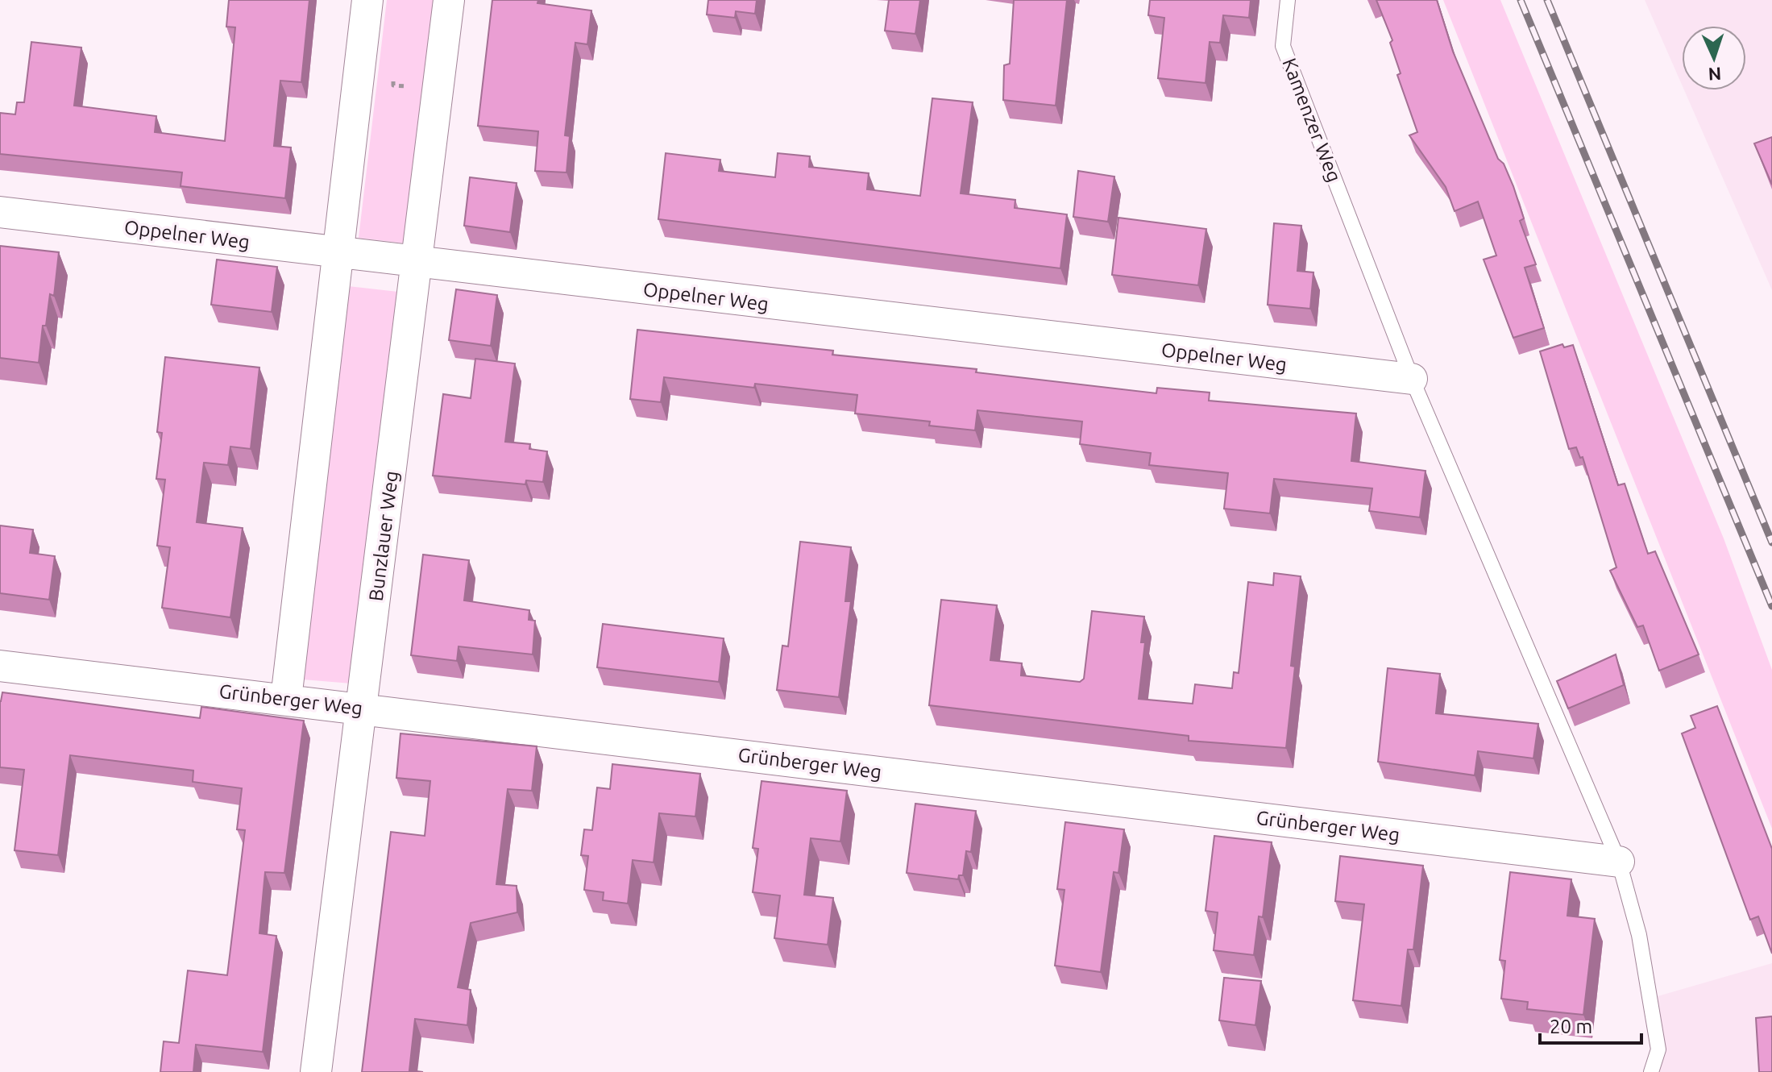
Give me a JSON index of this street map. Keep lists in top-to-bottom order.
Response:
{
  "streets": {
    "street": ["Oppelner Weg", "Bunzlauer Weg", "Grünberger Weg"],
    "lane": ["Kamenzer Weg"]
  },
  "crossings": [
    ["Kamenzer Weg", "Oppelner Weg"],
    ["Oppelner Weg", "Bunzlauer Weg"],
    ["Bunzlauer Weg", "Grünberger Weg"]
  ],
  "scale_bar": "20 m",
  "north": "bottom"
}
